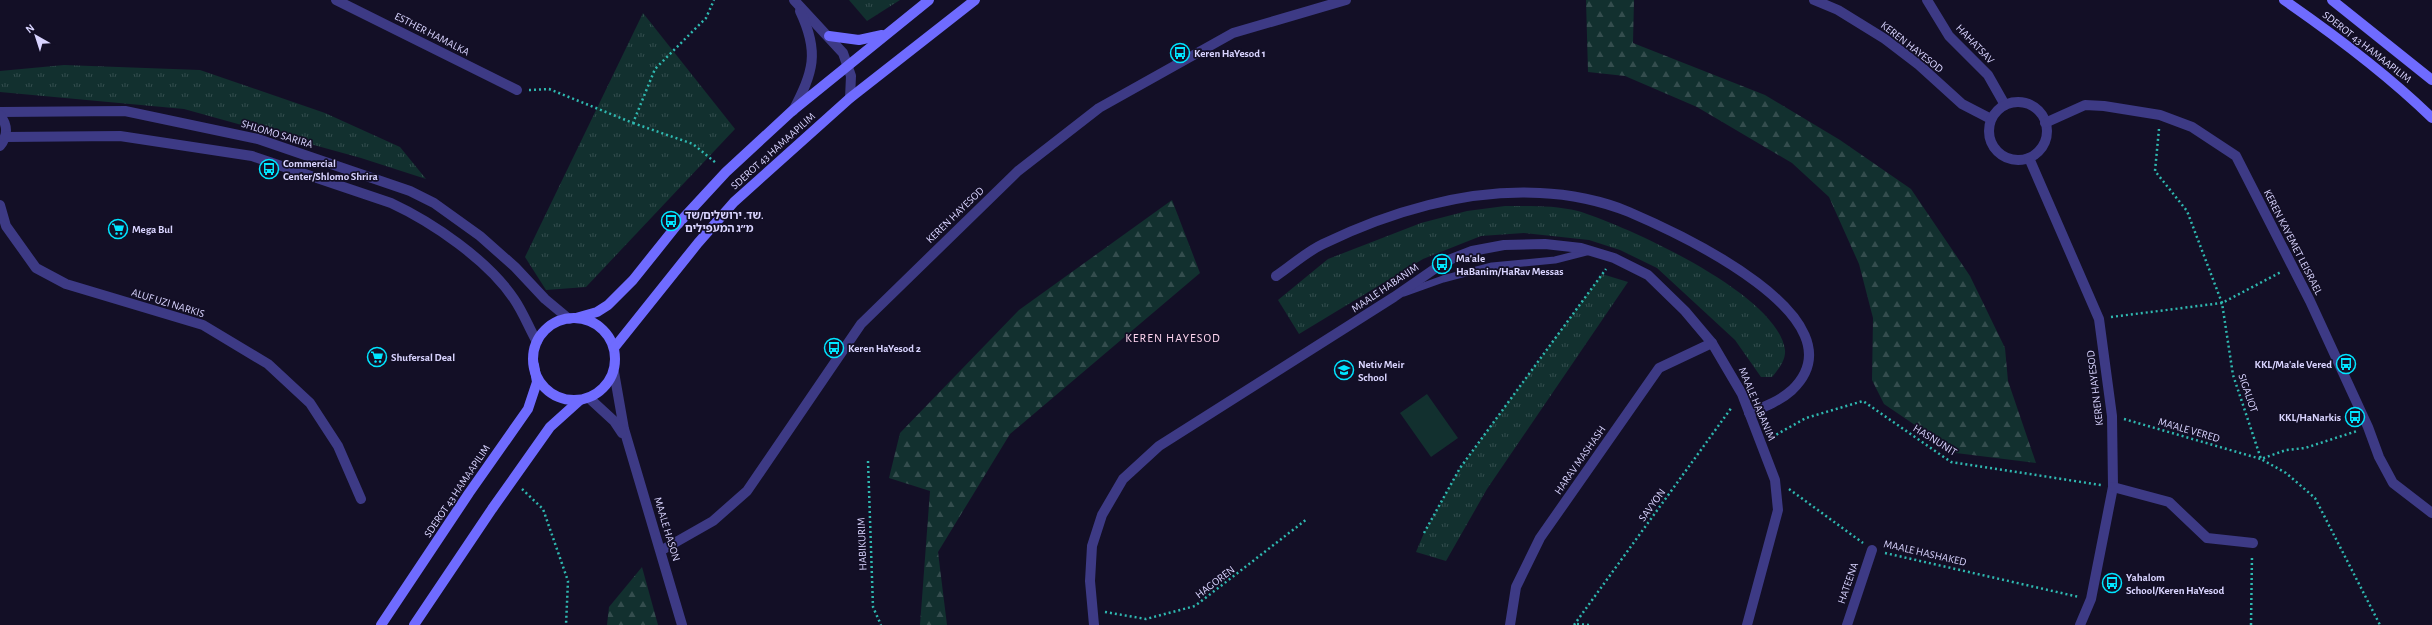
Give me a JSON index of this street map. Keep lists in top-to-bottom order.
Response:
{
  "streets": {
    "main road": ["SDEROT 43 HAMAAPILIM"],
    "street": [
      "ESTHER HAMALKA",
      "HAHATSAV",
      "KEREN HAYESOD",
      "SHLOMO SARIRA",
      "KEREN KAYEMET LEISRAEL",
      "MAALE HABANIM",
      "ALUF UZI NARKIS",
      "HARAV MASHASH",
      "MAALE HASON",
      "HATEENA"
    ],
    "path": [
      "SIGALIOT",
      "MA'ALE VERED",
      "HASNUNIT",
      "SAVYON",
      "HABIKURIM",
      "MAALE HASHAKED",
      "HAGOREN"
    ]
  },
  "crossings": [
    ["HAHATSAV", "KEREN HAYESOD"],
    ["HAHATSAV", "KEREN KAYEMET LEISRAEL"],
    ["KEREN HAYESOD", "KEREN KAYEMET LEISRAEL"],
    ["KEREN HAYESOD", "MA'ALE VERED"],
    ["KEREN HAYESOD", "HASNUNIT"],
    ["KEREN HAYESOD", "MAALE HASON"],
    ["KEREN HAYESOD", "MAALE HASHAKED"],
    ["SDEROT 43 HAMAAPILIM", "SHLOMO SARIRA"],
    ["SDEROT 43 HAMAAPILIM", "MAALE HASON"],
    ["SHLOMO SARIRA", "MAALE HASON"],
    ["KEREN KAYEMET LEISRAEL", "SIGALIOT"],
    ["MAALE HABANIM", "HASNUNIT"],
    ["MAALE HABANIM", "HARAV MASHASH"],
    ["MAALE HABANIM", "SAVYON"],
    ["MAALE HABANIM", "MAALE HASHAKED"],
    ["MAALE HABANIM", "HAGOREN"],
    ["SIGALIOT", "MA'ALE VERED"],
    ["MAALE HASHAKED", "HATEENA"]
  ],
  "districts": ["KEREN HAYESOD"],
  "places": {
    "bus stop": [
      "Keren HaYesod 1",
      "Commercial Center/Shlomo Shrira",
      "שד. ירושלים/שד. מ״ג המעפילים",
      "Ma'ale HaBanim/HaRav Messas",
      "Keren HaYesod 2",
      "KKL/Ma'ale Vered",
      "KKL/HaNarkis",
      "Yahalom School/Keren HaYesod"
    ],
    "supermarket": ["Mega Bul", "Shufersal Deal"],
    "school or university": ["Netiv Meir School"]
  },
  "north": "top left"
}
